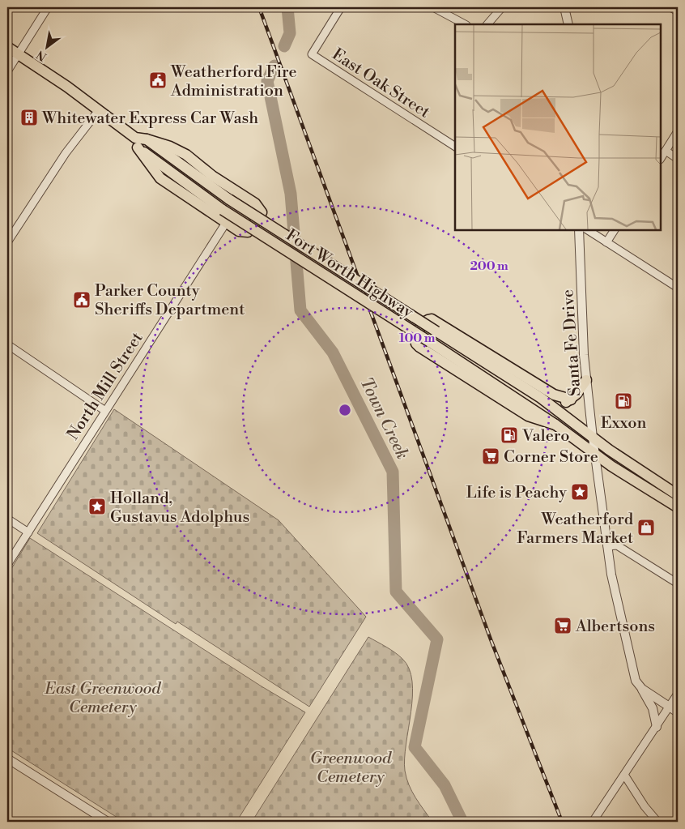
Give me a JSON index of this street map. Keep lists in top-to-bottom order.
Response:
{
  "streets": {
    "main road": ["Fort Worth Highway"],
    "street": ["East Oak Street", "Santa Fe Drive", "North Mill Street"]
  },
  "crossings": [
    ["Fort Worth Highway", "Santa Fe Drive"]
  ],
  "water": ["Town Creek"],
  "parks": ["East Greenwood Cemetery", "Greenwood Cemetery"],
  "places": {
    "public building": ["Weatherford Fire Administration", "Parker County Sheriffs Department"],
    "building": ["Whitewater Express Car Wash"],
    "fuel station": ["Exxon", "Valero"],
    "supermarket": ["Corner Store", "Albertsons"],
    "place": ["Life is Peachy", "Holland, Gustavus Adolphus"],
    "shop": ["Weatherford Farmers Market"]
  },
  "north": "bottom left",
  "rings": ["200 m", "100 m"]
}
